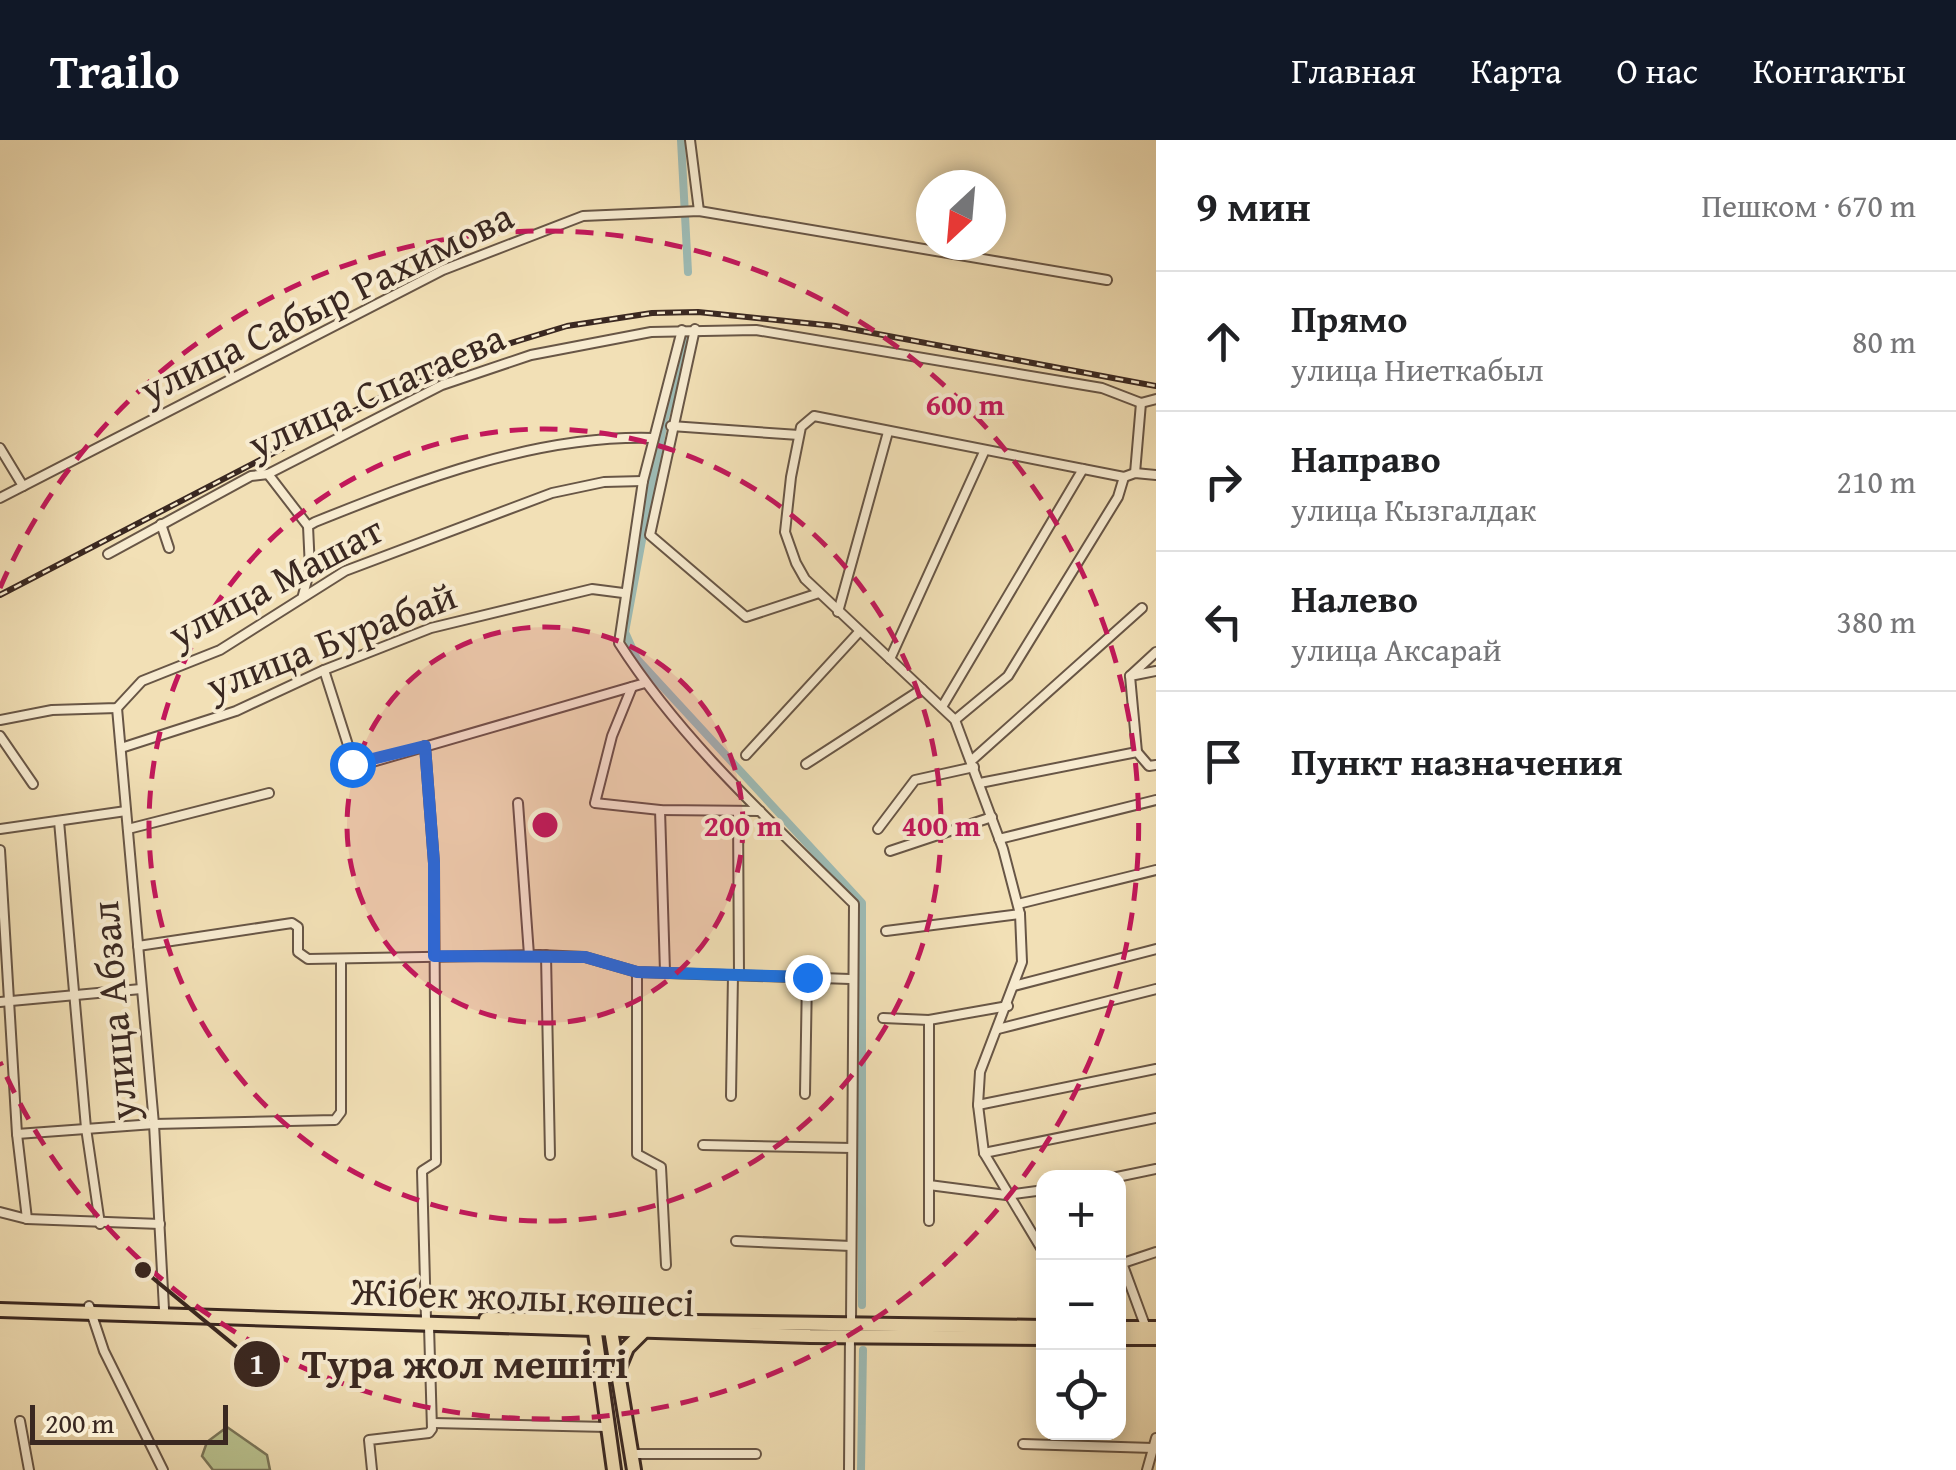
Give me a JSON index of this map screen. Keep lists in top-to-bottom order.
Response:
{
  "streets": {
    "main road": ["Жібек жолы көшесі"],
    "street": [
      "улица Сабыр Рахимова",
      "улица Спатаева",
      "улица Машат",
      "улица Бурабай",
      "улица Абзал"
    ]
  },
  "crossings": [
    ["улица Машат", "улица Абзал"],
    ["улица Бурабай", "улица Абзал"],
    ["улица Абзал", "Жібек жолы көшесі"]
  ],
  "places": ["Тура жол мешіті"],
  "scale_bar": "200 m",
  "north": "bottom left",
  "page": {
    "header": "Trailo",
    "nav": [
      "Главная",
      "Карта",
      "О нас",
      "Контакты"
    ],
    "heading": ["9 мин", "Пешком · 670 m"],
    "list": [
      ["Прямо", "улица Ниеткабыл", "80 m"],
      ["Направо", "улица Кызгалдак", "210 m"],
      ["Налево", "улица Аксарай", "380 m"],
      "Пункт назначения"
    ],
    "map_buttons": ["+", "−"],
    "scale": "200 m"
  },
  "rings": ["600 m", "200 m", "400 m"]
}
